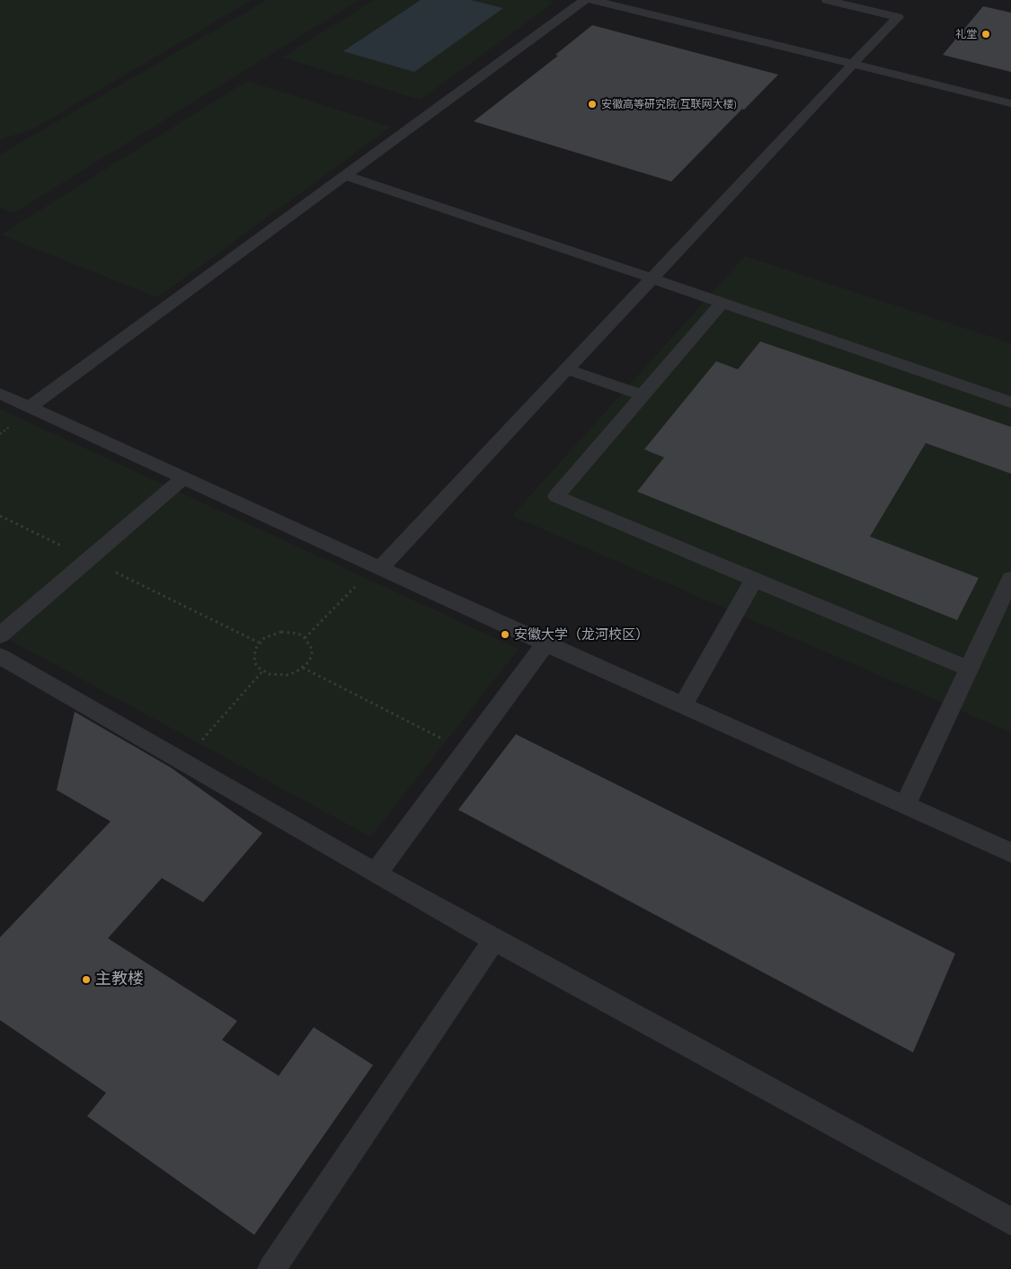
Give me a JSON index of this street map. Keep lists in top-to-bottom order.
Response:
{
  "places": [
    "礼堂",
    "安徽高等研究院(互联网大楼)",
    "安徽大学（龙河校区）",
    "主教楼"
  ]
}
